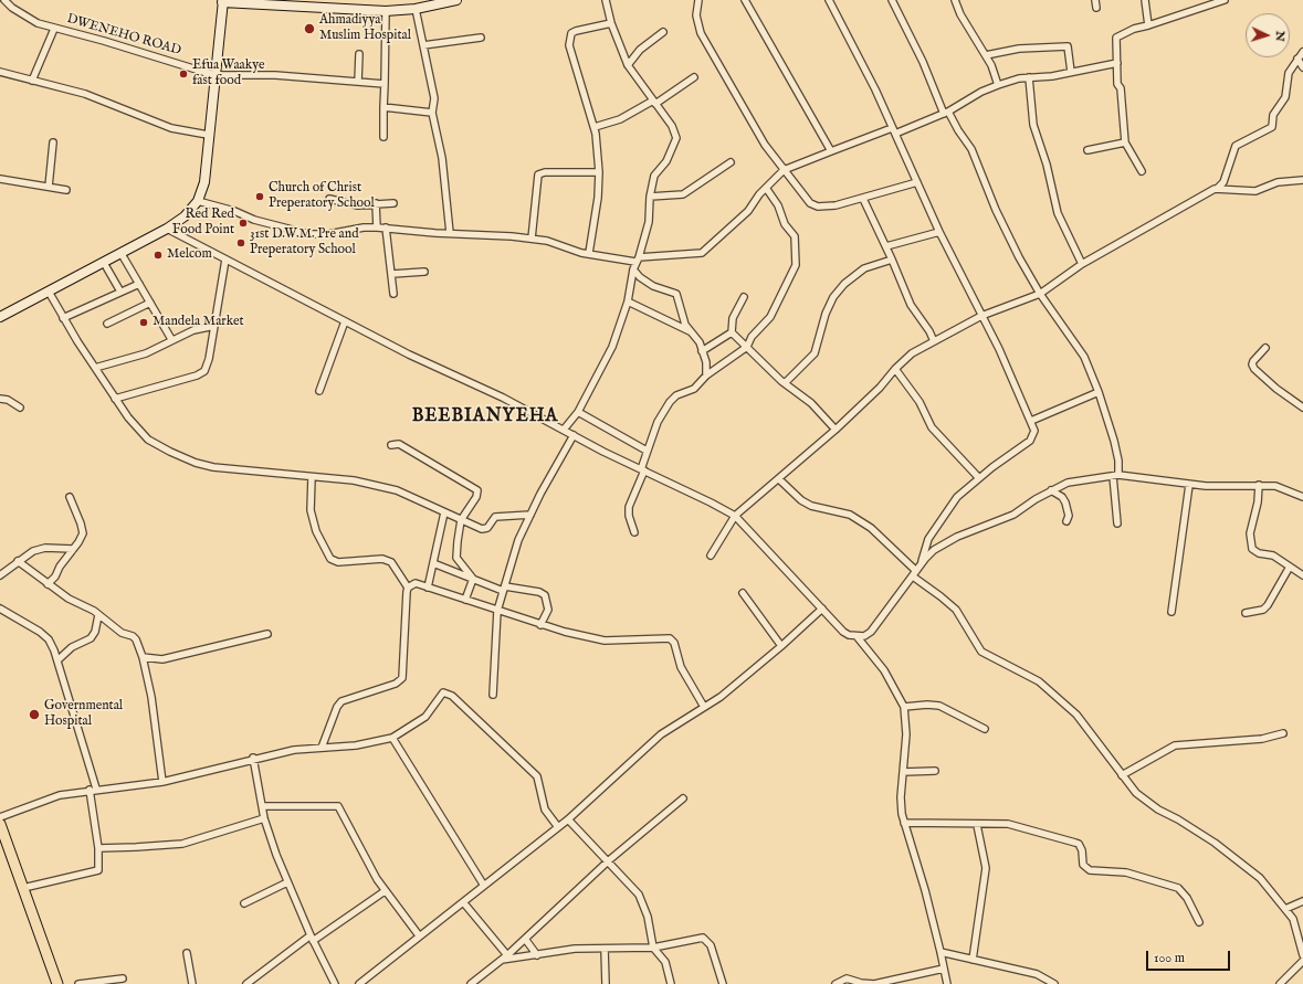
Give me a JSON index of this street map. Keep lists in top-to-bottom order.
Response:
{
  "streets": {
    "street": ["DWENEHO ROAD"]
  },
  "districts": ["BEEBIANYEHA"],
  "places": [
    "Ahmadiyya Muslim Hospital",
    "Efua Waakye fast food",
    "Church of Christ Preperatory School",
    "Red Red Food Point",
    "31st D.W.M. Pre and Preperatory School",
    "Melcom",
    "Mandela Market",
    "Governmental Hospital"
  ],
  "scale_bar": "100 m",
  "north": "right"
}
